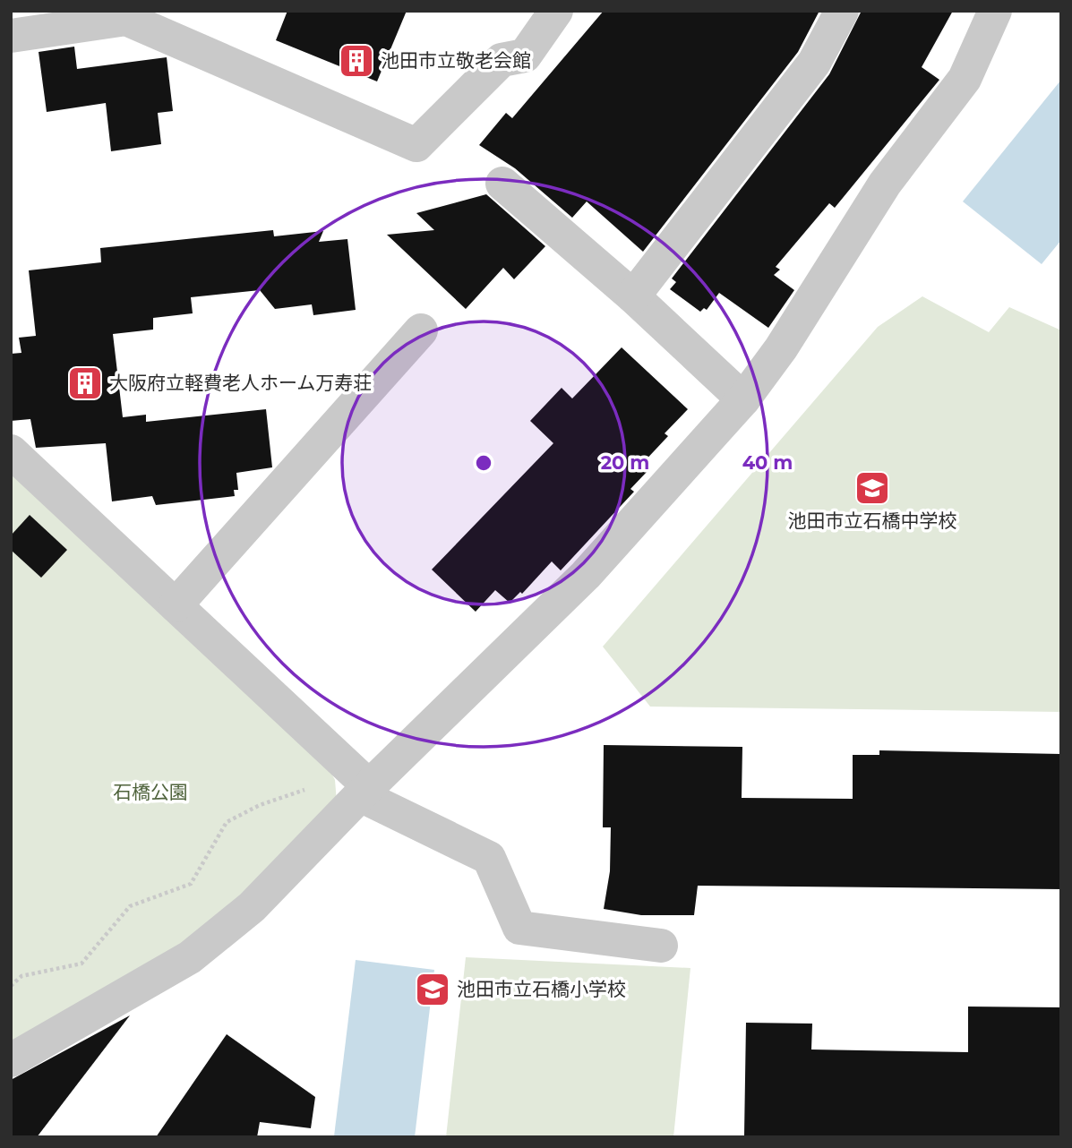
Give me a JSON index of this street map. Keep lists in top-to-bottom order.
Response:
{
  "parks": ["石橋公園"],
  "places": {
    "building": ["池田市立敬老会館", "大阪府立軽費老人ホーム万寿荘"],
    "school or university": ["池田市立石橋中学校", "池田市立石橋小学校"]
  },
  "rings": ["20 m", "40 m"]
}
